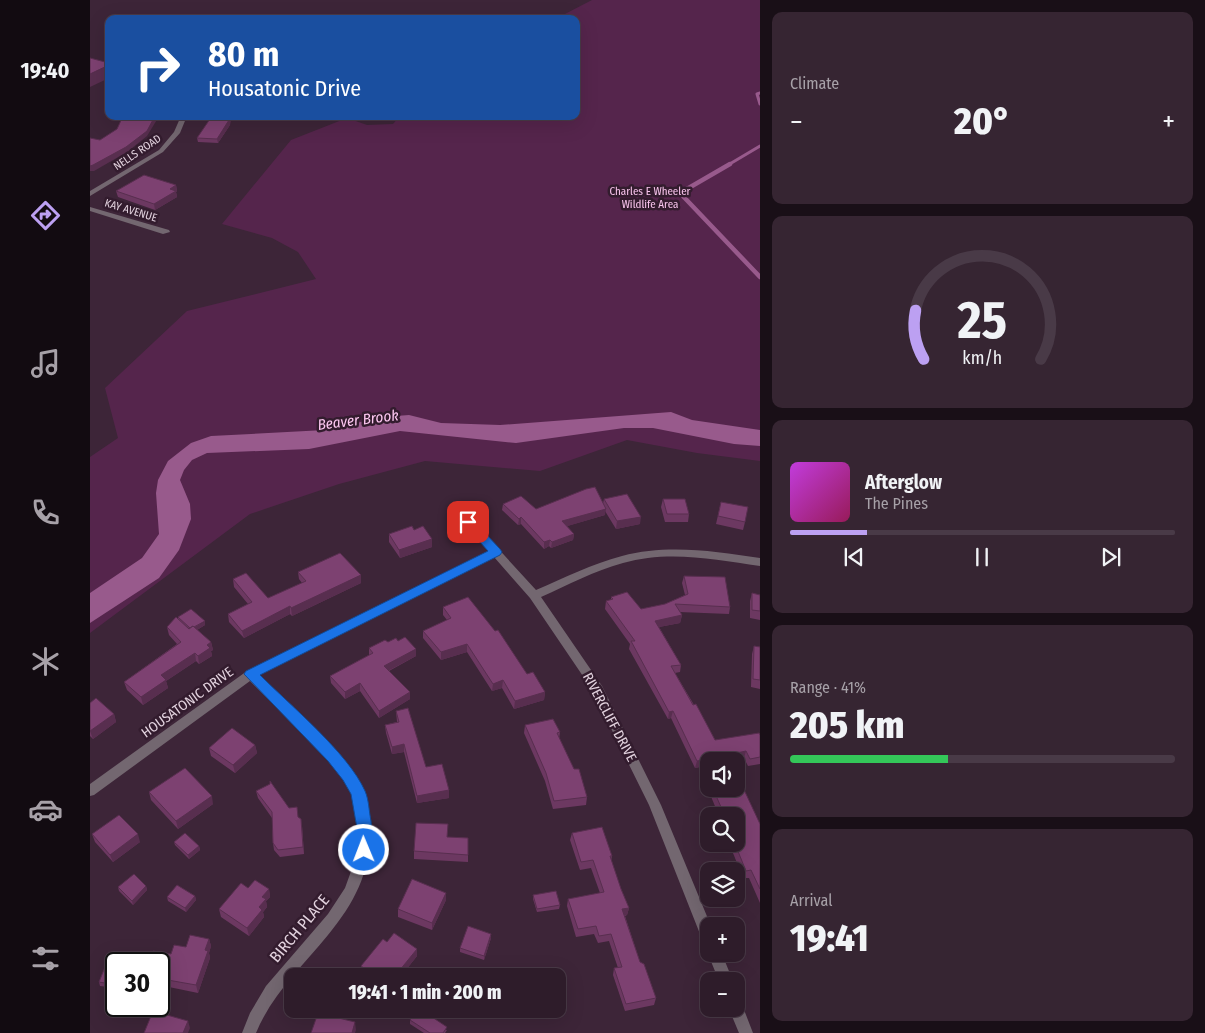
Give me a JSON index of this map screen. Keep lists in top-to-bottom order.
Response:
{
  "streets": {
    "street": [
      "NELLS ROAD",
      "KAY AVENUE",
      "HOUSATONIC DRIVE",
      "RIVERCLIFF DRIVE",
      "BIRCH PLACE"
    ]
  },
  "crossings": [
    ["HOUSATONIC DRIVE", "RIVERCLIFF DRIVE"],
    ["HOUSATONIC DRIVE", "BIRCH PLACE"]
  ],
  "water": ["Beaver Brook"],
  "parks": ["Charles E Wheeler Wildlife Area"],
  "page": {
    "tabs": "19:40",
    "tile": [
      "Climate",
      ["Range · 41%", "205 km"],
      ["Arrival", "19:41"]
    ],
    "turn": ["80 m", "Housatonic Drive"],
    "heat": ["−", "20°", "+"],
    "song": ["Afterglow", "The Pines"],
    "map_buttons": ["+", "−"],
    "limit": "30",
    "trip": "19:41 · 1 min · 200 m",
    "gauge": ["25", "km/h"]
  }
}
